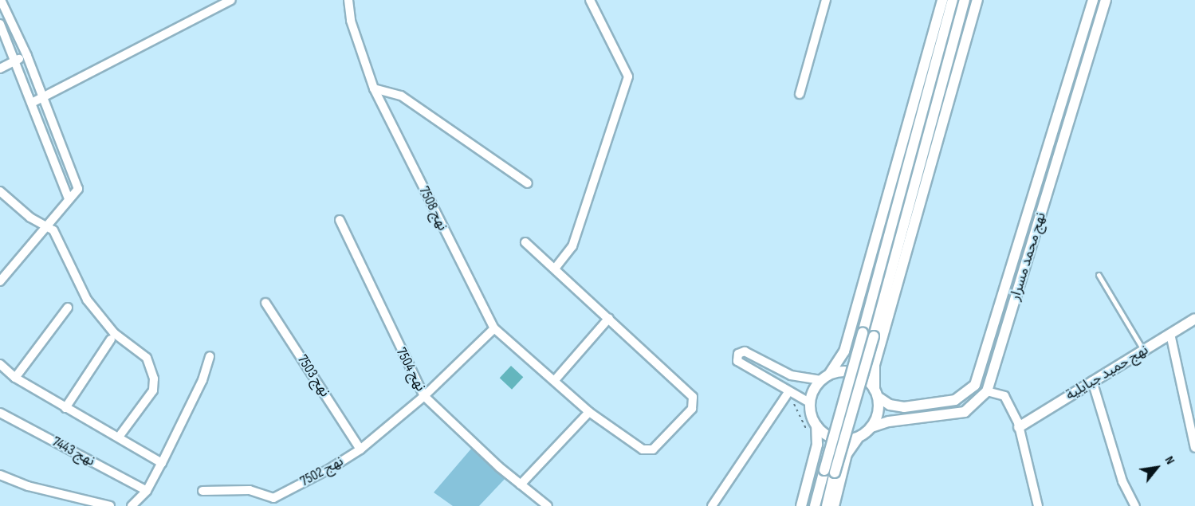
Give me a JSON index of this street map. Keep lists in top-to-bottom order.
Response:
{
  "streets": {
    "street": [
      "نهج 7508",
      "نهج محمد مسرار",
      "نهج 7504",
      "نهج حميد جبايلية",
      "نهج 7503",
      "نهج 7443",
      "نهج 7502"
    ]
  },
  "crossings": [
    ["نهج 7508", "نهج 7502"],
    ["نهج 7504", "نهج 7502"],
    ["نهج 7503", "نهج 7502"]
  ],
  "north": "top right"
}
